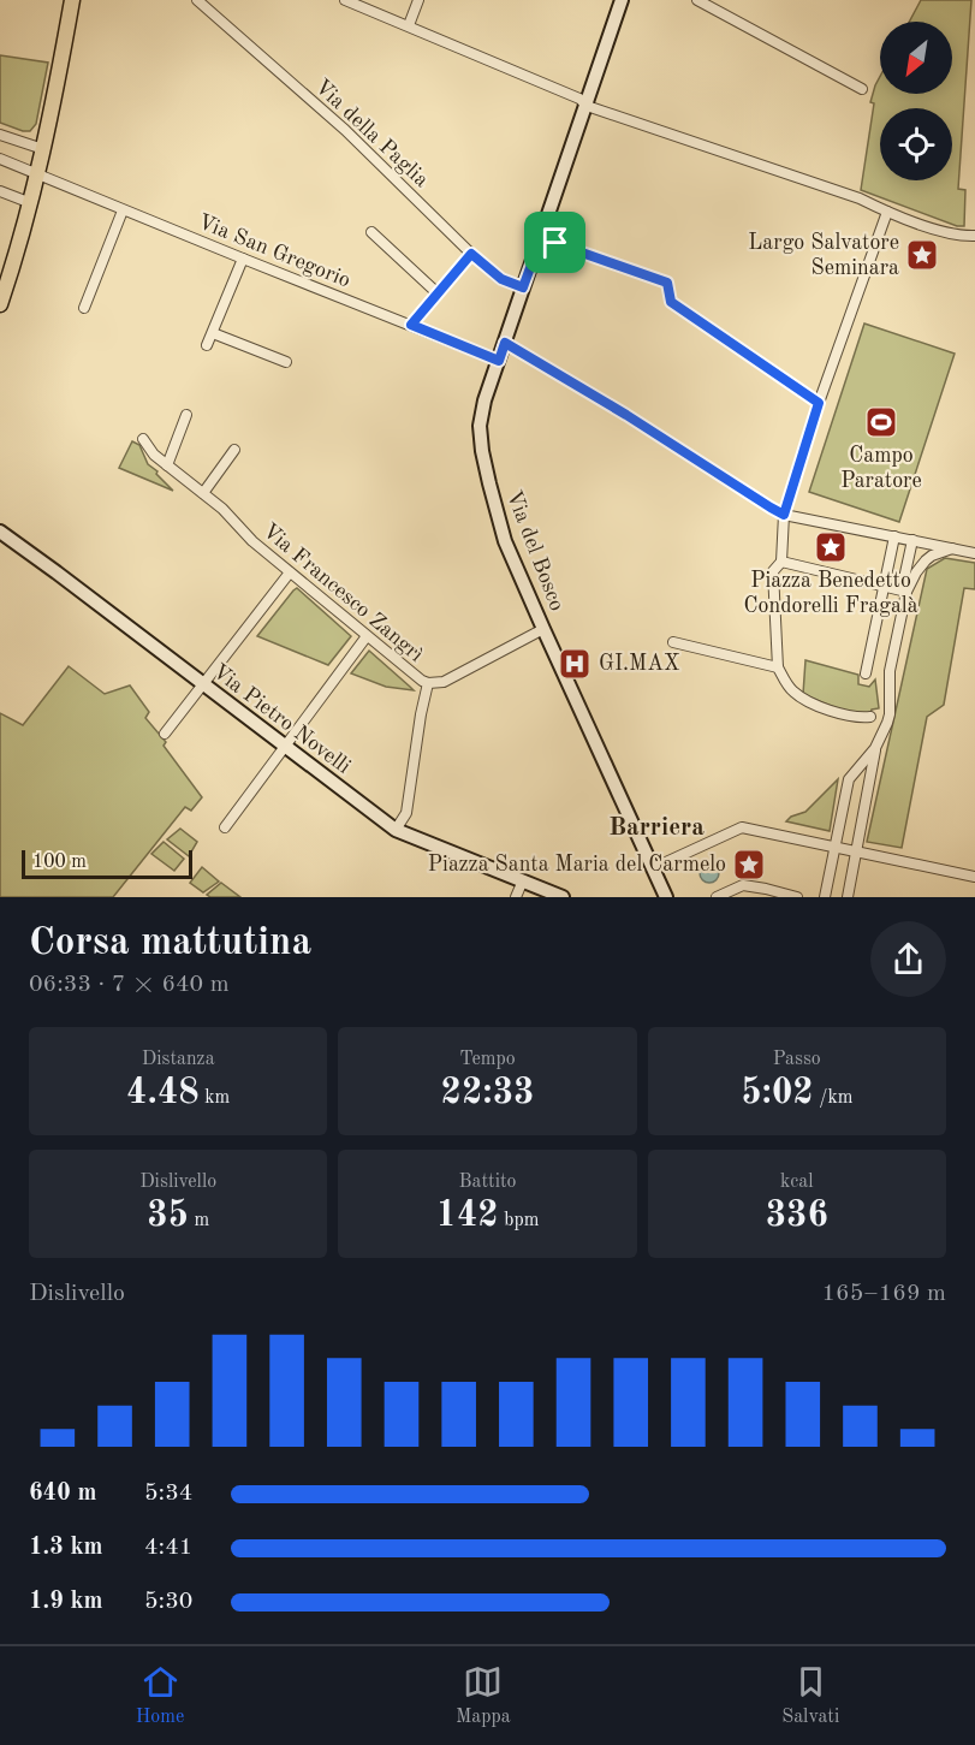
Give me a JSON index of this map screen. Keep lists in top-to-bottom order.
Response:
{
  "streets": {
    "main road": ["Via del Bosco", "Via Pietro Novelli"],
    "street": ["Via della Paglia", "Via San Gregorio", "Via Francesco Zangrì"]
  },
  "crossings": [
    ["Via della Paglia", "Via del Bosco"],
    ["Via San Gregorio", "Via del Bosco"],
    ["Via del Bosco", "Via Francesco Zangrì"]
  ],
  "districts": ["Barriera"],
  "places": {
    "place": ["Largo Salvatore Seminara", "Piazza Benedetto Condorelli Fragalà", "Piazza Santa Maria del Carmelo"],
    "sports": ["Campo Paratore"],
    "hospital": ["GI.MAX"]
  },
  "scale_bar": "100 m",
  "north": "bottom left",
  "page": {
    "scale": "100 m",
    "heading": ["Corsa mattutina", "06:33 · 7 × 640 m"],
    "stats": [
      ["Distanza", "4.48 km"],
      ["Tempo", "22:33"],
      ["Passo", "5:02 /km"],
      ["Dislivello", "35 m"],
      ["Battito", "142 bpm"],
      ["kcal", "336"]
    ],
    "chart": ["Dislivello", "165–169 m"],
    "list": [
      {
        "name": "640 m",
        "note": "5:34"
      },
      {
        "name": "1.3 km",
        "note": "4:41"
      },
      {
        "name": "1.9 km",
        "note": "5:30"
      }
    ],
    "tabs": ["Home", "Mappa", "Salvati"]
  }
}
